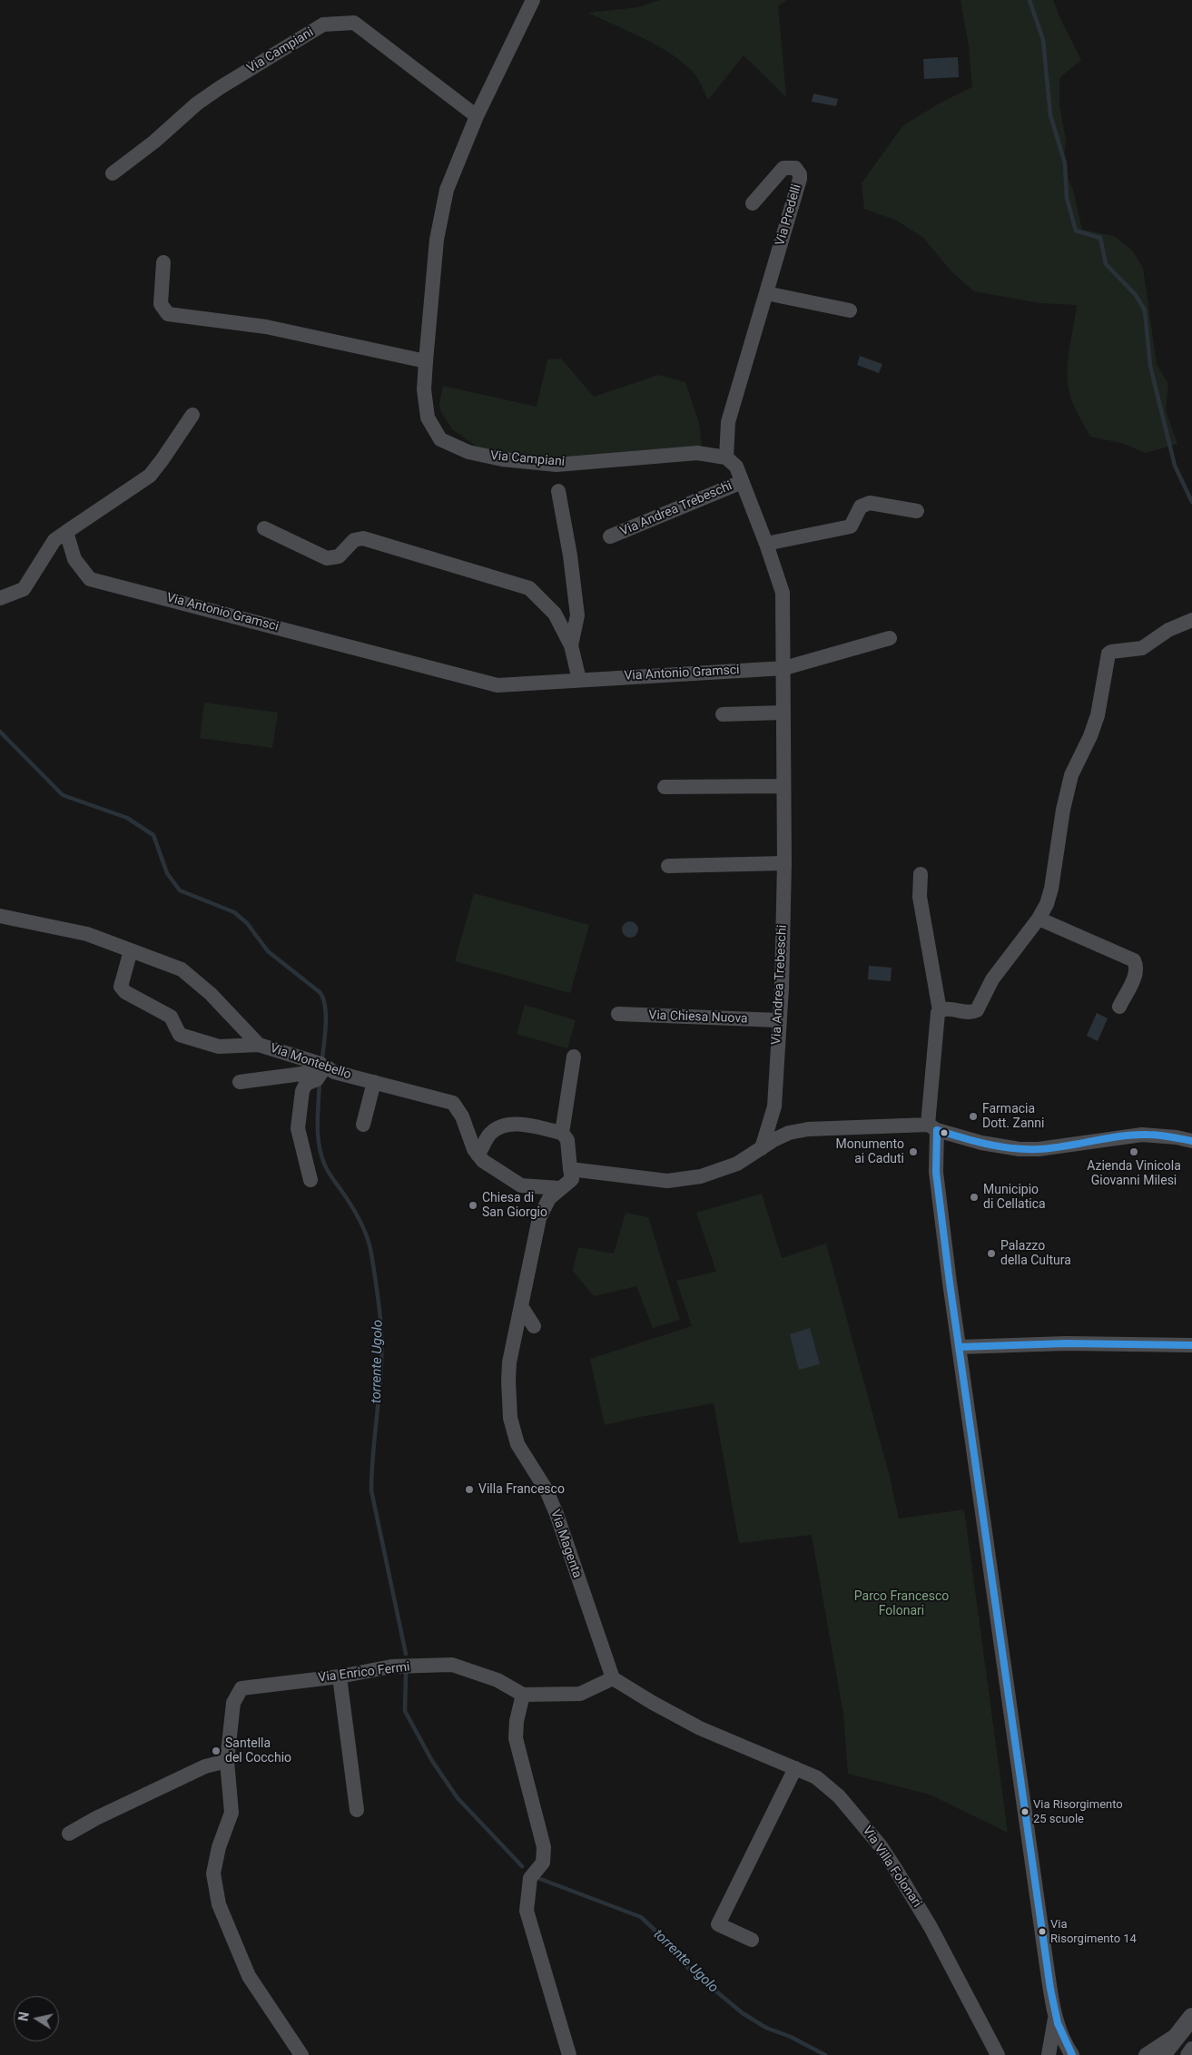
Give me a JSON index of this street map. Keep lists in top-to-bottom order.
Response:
{
  "streets": {
    "street": [
      "Via Campiani",
      "Via Predelli",
      "Via Andrea Trebeschi",
      "Via Antonio Gramsci",
      "Via Chiesa Nuova",
      "Via Montebello",
      "Via Magenta",
      "Via Enrico Fermi",
      "Via Villa Folonari"
    ]
  },
  "crossings": [
    ["Via Campiani", "Via Predelli"],
    ["Via Campiani", "Via Andrea Trebeschi"],
    ["Via Predelli", "Via Andrea Trebeschi"],
    ["Via Andrea Trebeschi", "Via Antonio Gramsci"],
    ["Via Andrea Trebeschi", "Via Chiesa Nuova"],
    ["Via Montebello", "Via Magenta"],
    ["Via Magenta", "Via Villa Folonari"]
  ],
  "water": ["torrente Ugolo"],
  "parks": ["Parco Francesco Folonari"],
  "places": [
    "Farmacia Dott. Zanni",
    "Monumento ai Caduti",
    "Azienda Vinicola Giovanni Milesi",
    "Municipio di Cellatica",
    "Chiesa di San Giorgio",
    "Palazzo della Cultura",
    "Villa Francesco",
    "Santella del Cocchio",
    "Via Risorgimento 25 scuole",
    "Via Risorgimento 14"
  ],
  "north": "left"
}
